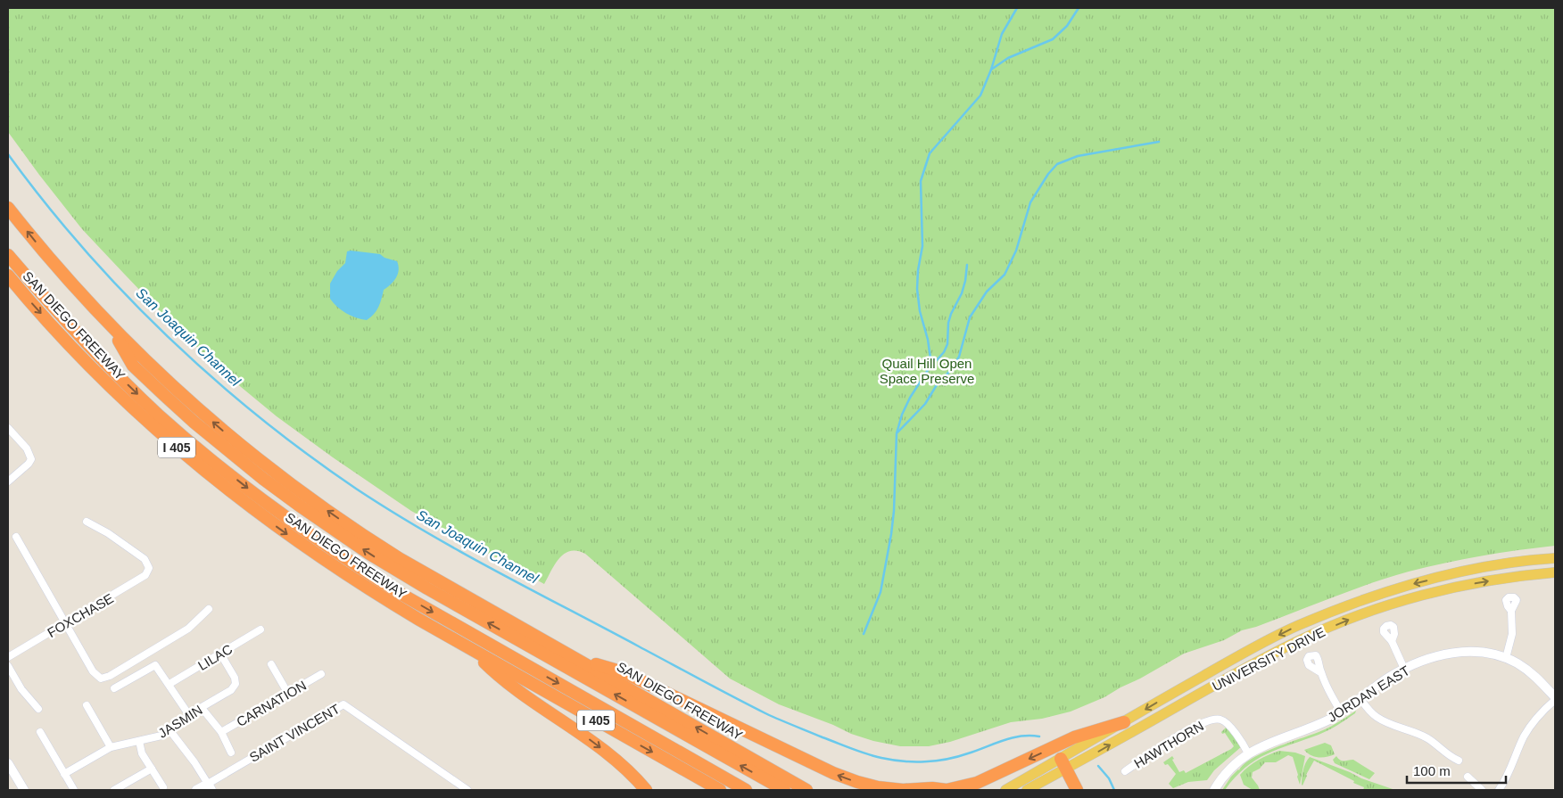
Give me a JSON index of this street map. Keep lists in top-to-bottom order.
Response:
{
  "streets": {
    "highway": ["SAN DIEGO FREEWAY", "I 405"],
    "main road": ["UNIVERSITY DRIVE"],
    "street": [
      "FOXCHASE",
      "LILAC",
      "JORDAN EAST",
      "CARNATION",
      "JASMIN",
      "SAINT VINCENT",
      "HAWTHORN"
    ]
  },
  "crossings": [
    ["LILAC", "JASMIN"],
    ["JORDAN EAST", "HAWTHORN"]
  ],
  "water": ["San Joaquin Channel"],
  "parks": ["Quail Hill Open Space Preserve"],
  "scale_bar": "100 m"
}
